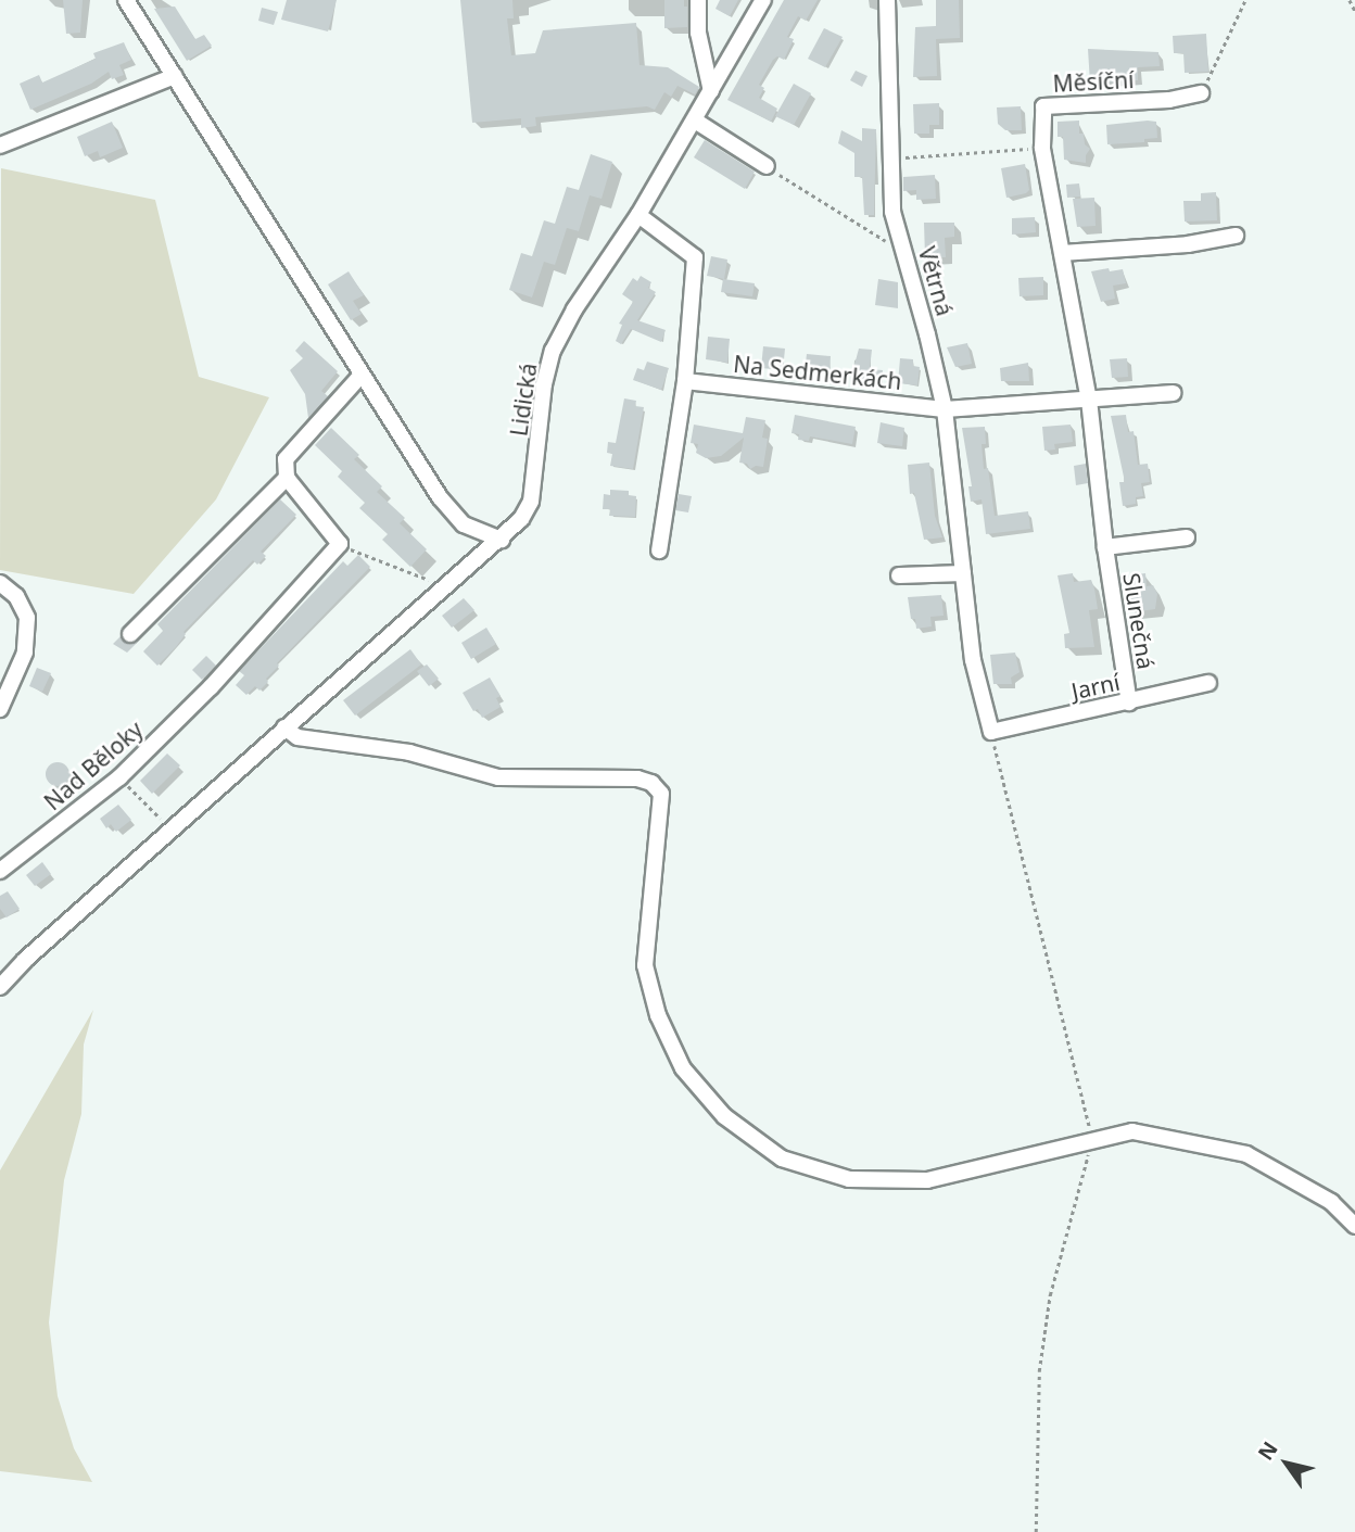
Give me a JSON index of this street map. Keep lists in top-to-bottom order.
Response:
{
  "streets": {
    "street": [
      "Měsíční",
      "Větrná",
      "Na Sedmerkách",
      "Lidická",
      "Slunečná",
      "Jarní",
      "Nad Běloky"
    ]
  },
  "crossings": [
    ["Měsíční", "Slunečná"],
    ["Větrná", "Na Sedmerkách"],
    ["Větrná", "Jarní"],
    ["Slunečná", "Jarní"]
  ],
  "north": "top left"
}
